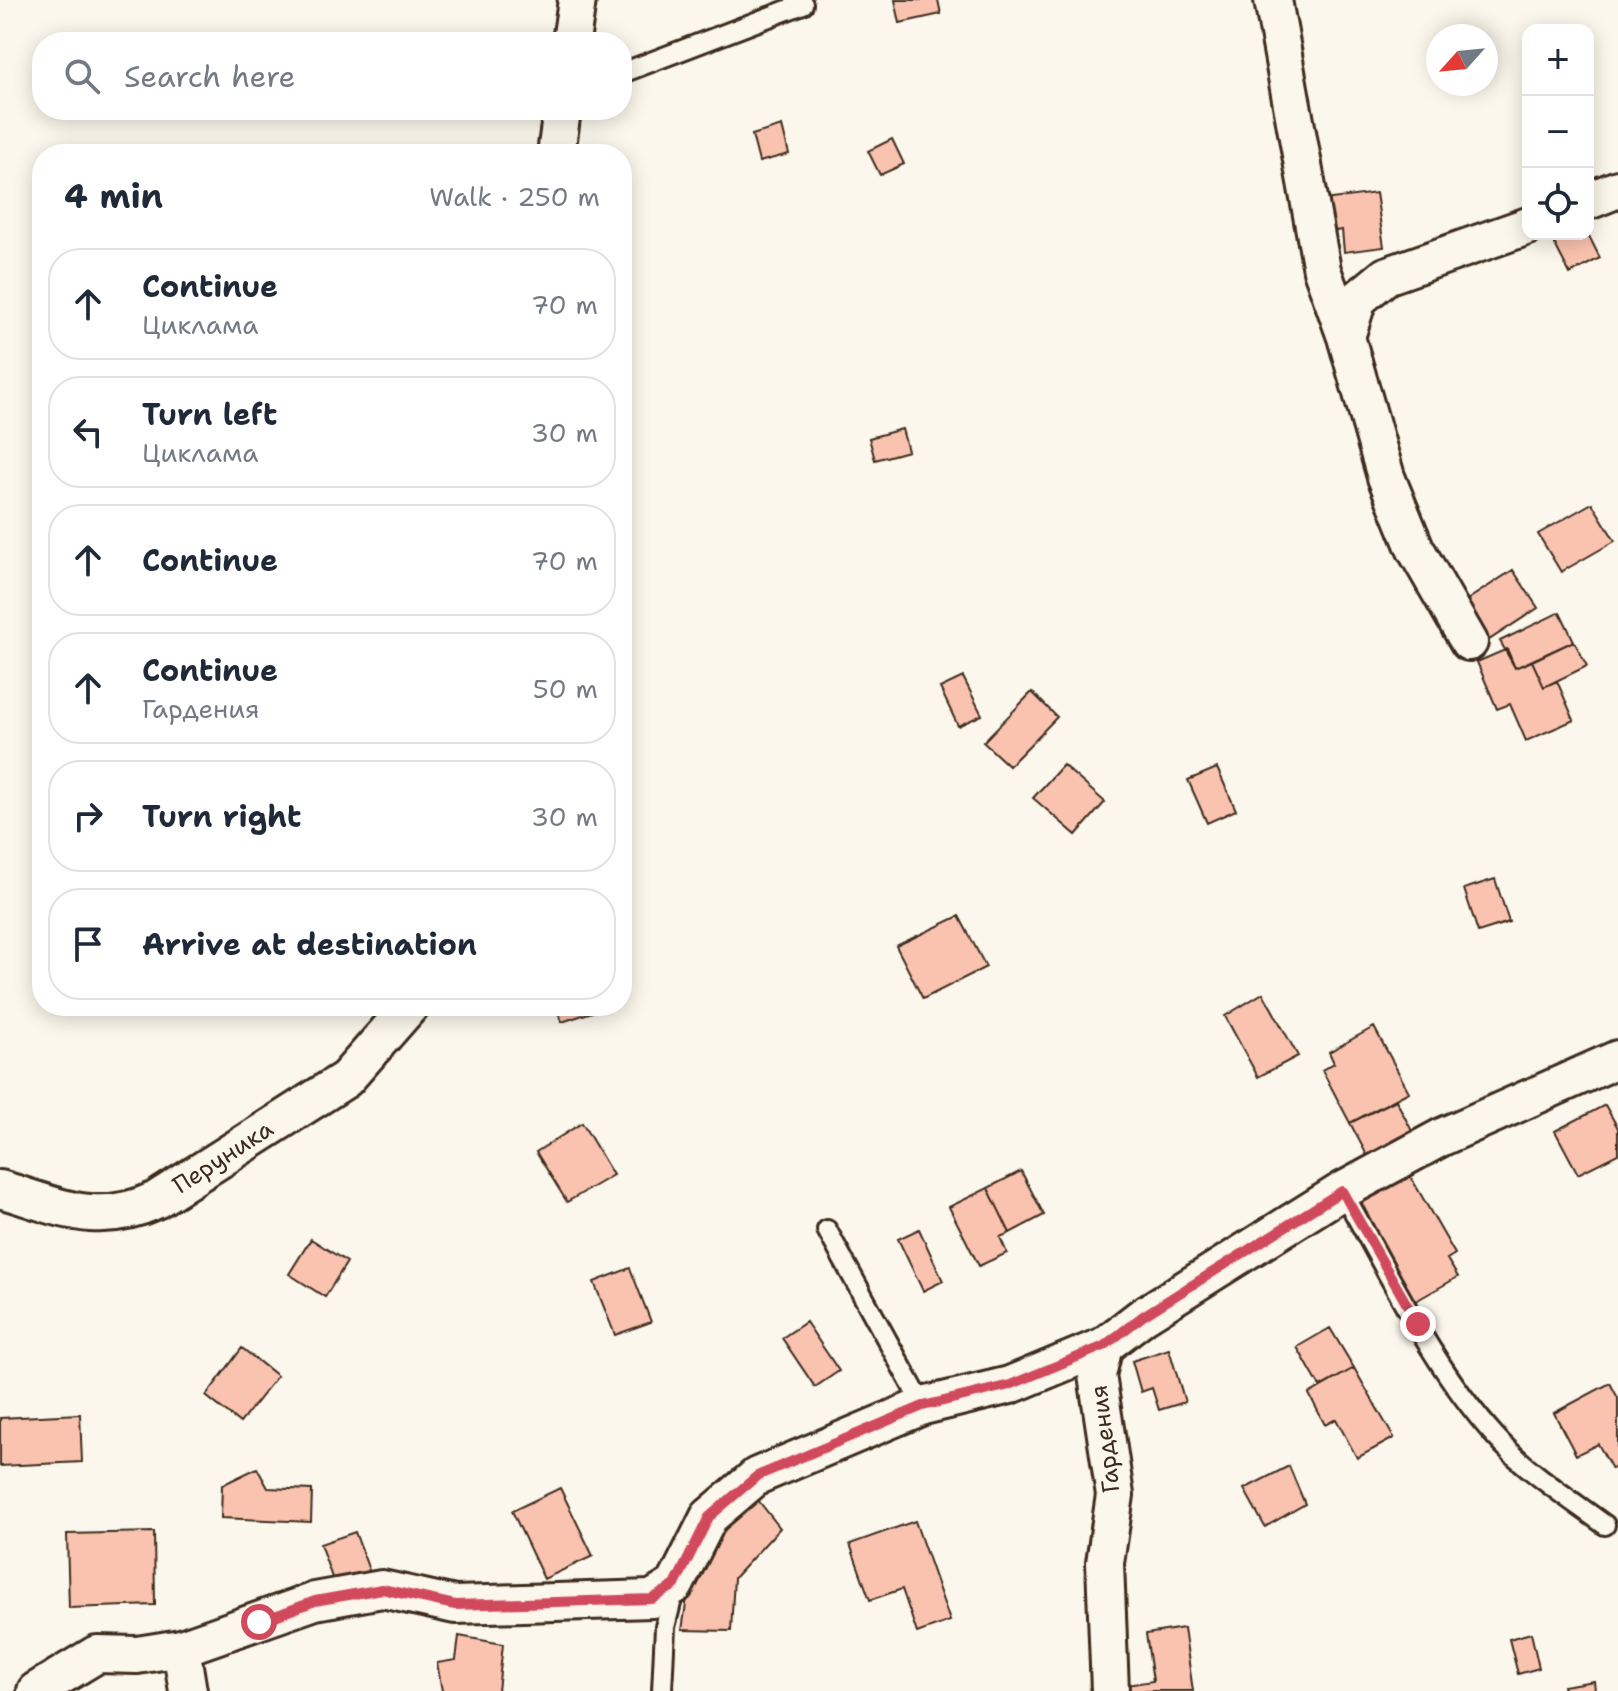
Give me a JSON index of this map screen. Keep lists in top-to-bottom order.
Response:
{
  "streets": {
    "street": ["Перуника", "Гардения"]
  },
  "north": "bottom left",
  "page": {
    "map_buttons": ["+", "−"],
    "search": "Search here",
    "heading": ["4 min", "Walk · 250 m"],
    "list": [
      ["Continue", "Циклама", "70 m"],
      ["Turn left", "Циклама", "30 m"],
      ["Continue", "70 m"],
      ["Continue", "Гардения", "50 m"],
      ["Turn right", "30 m"],
      "Arrive at destination"
    ]
  }
}
